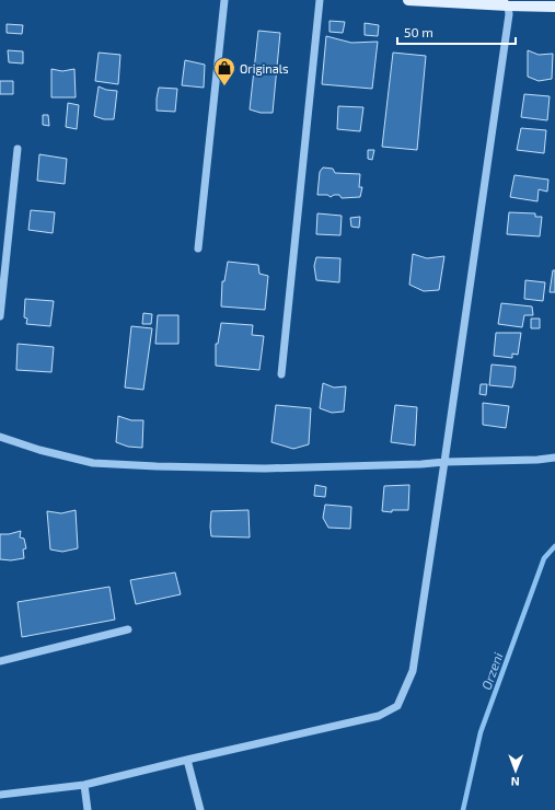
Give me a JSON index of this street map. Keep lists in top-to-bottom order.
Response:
{
  "water": ["Orzeni"],
  "places": {
    "shop": ["Originals"]
  },
  "scale_bar": "50 m",
  "north": "bottom"
}
